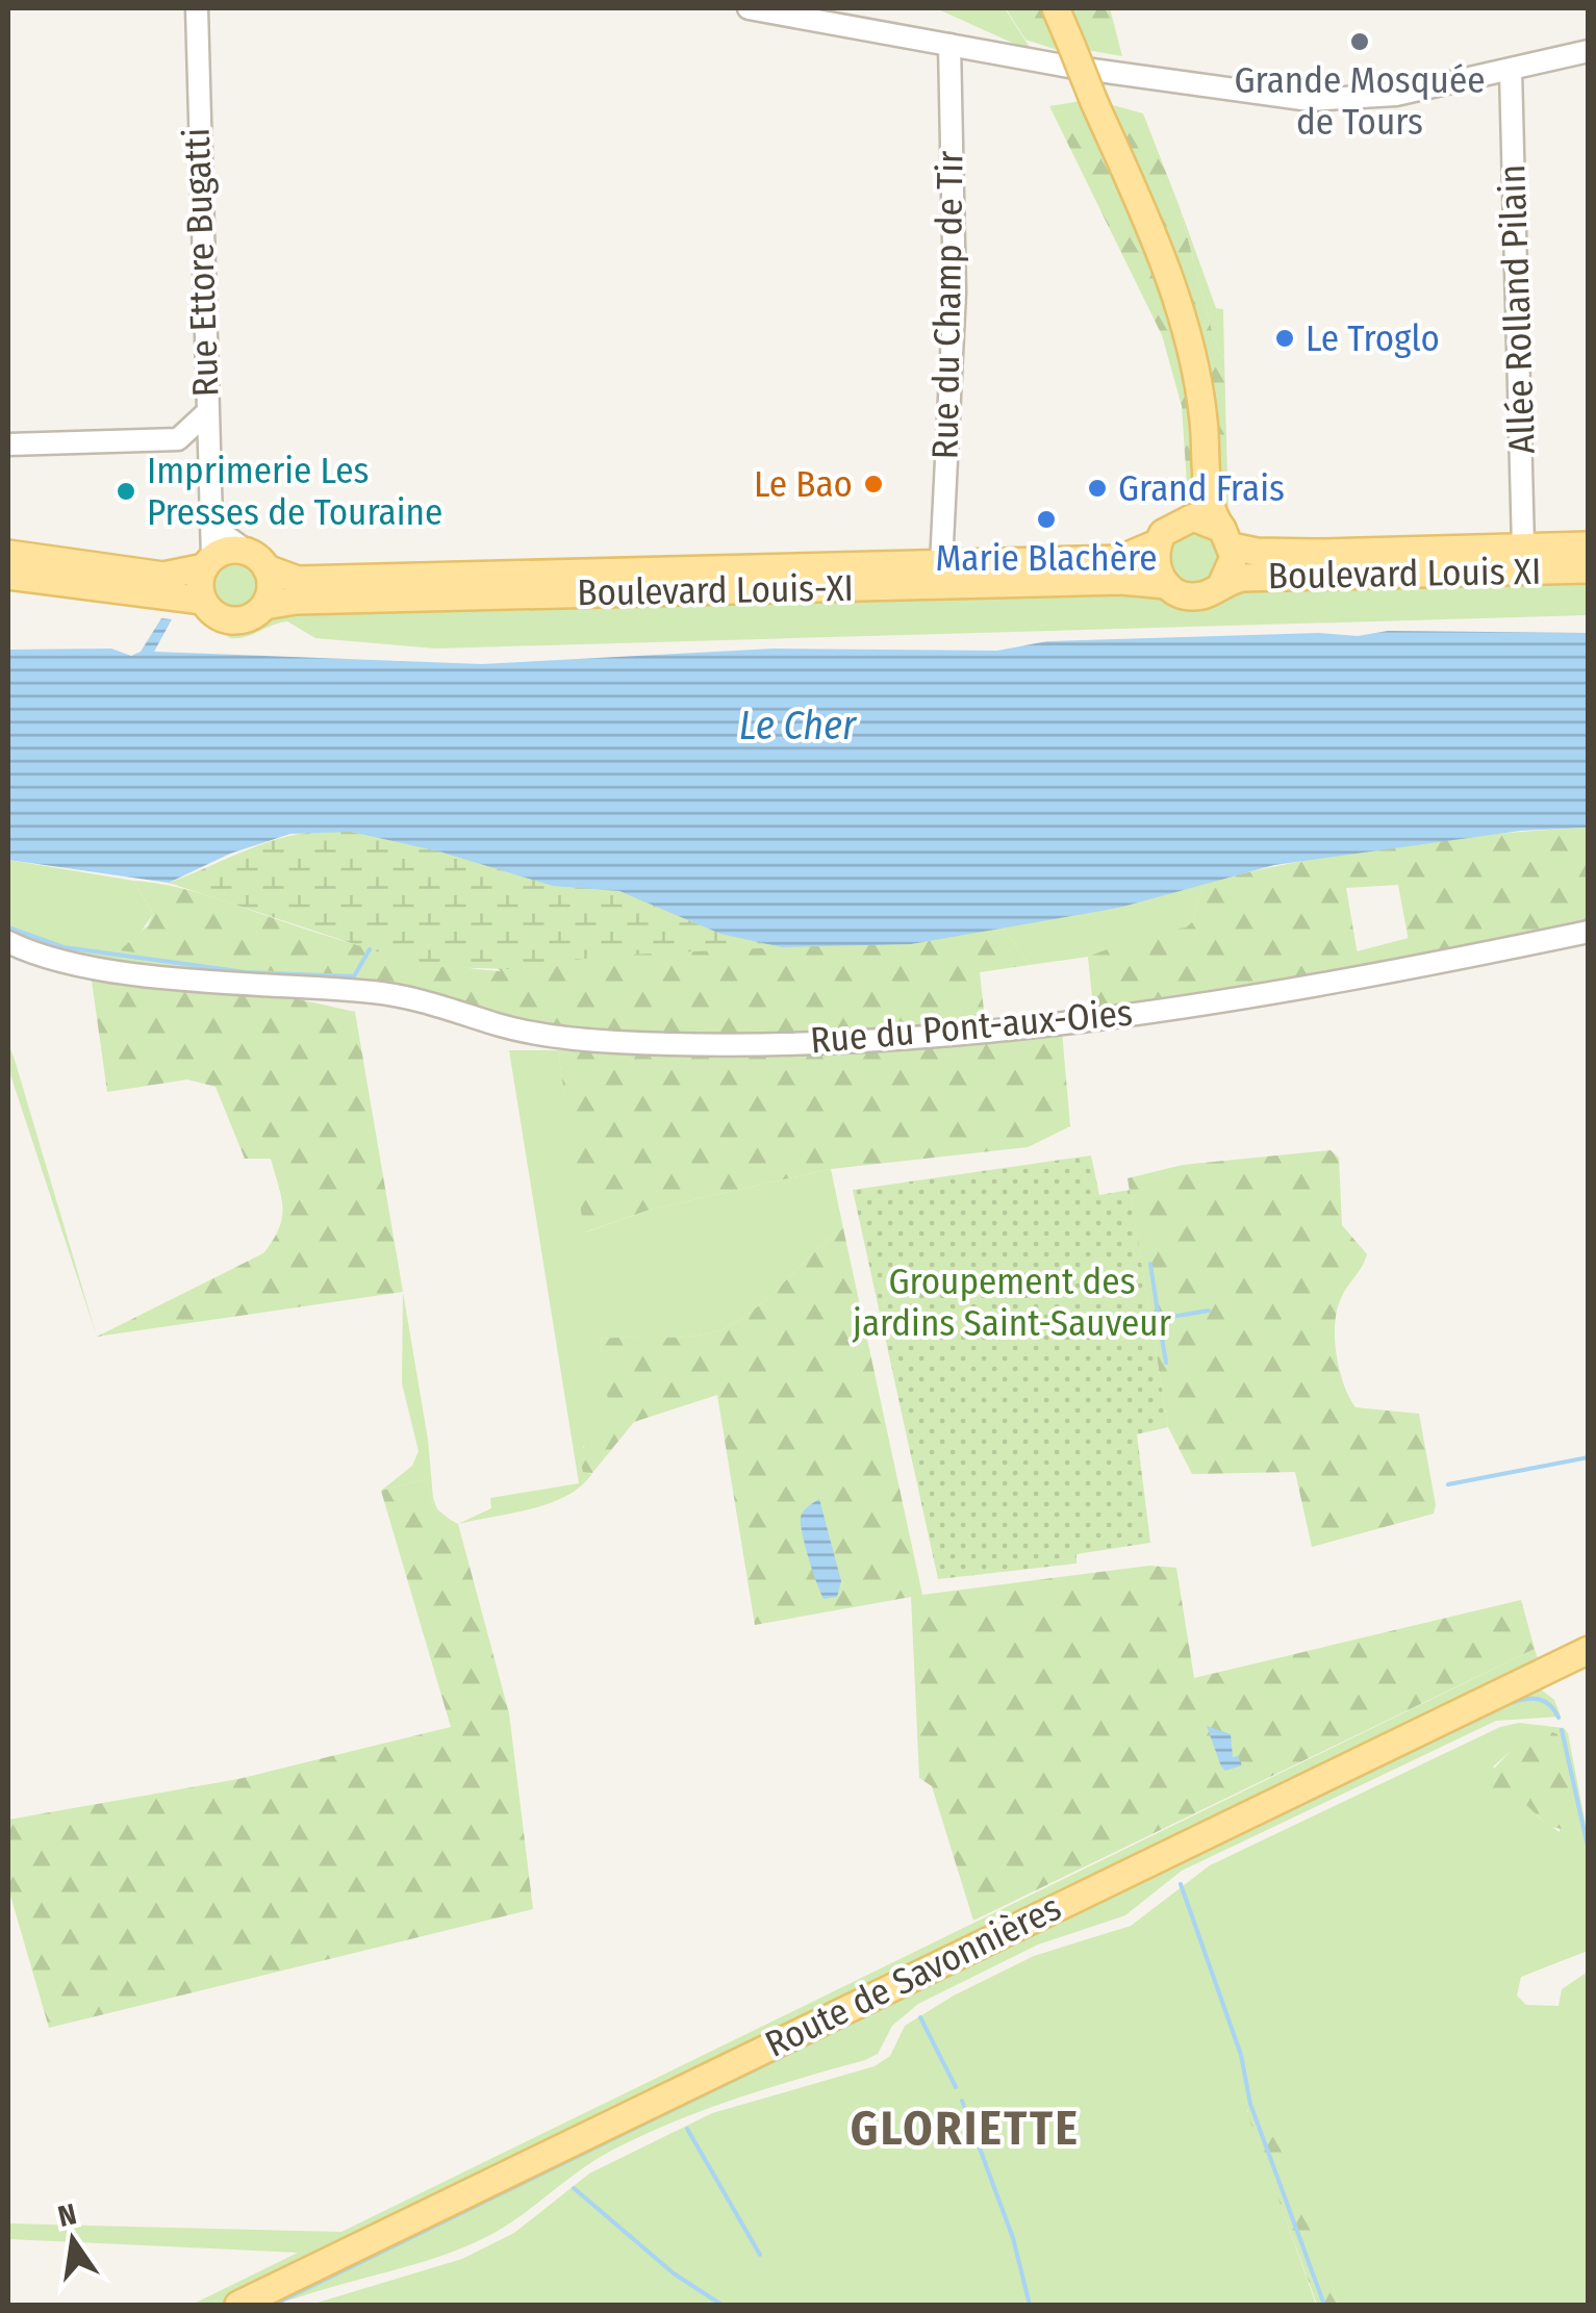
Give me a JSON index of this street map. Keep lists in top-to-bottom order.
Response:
{
  "streets": {
    "main road": ["Boulevard Louis XI", "Boulevard Louis-XI", "Route de Savonnières"],
    "street": [
      "Rue Ettore Bugatti",
      "Rue du Champ de Tir",
      "Allée Rolland Pilain",
      "Rue du Pont-aux-Oies"
    ]
  },
  "crossings": [
    ["Rue Ettore Bugatti", "Boulevard Louis-XI"],
    ["Rue du Champ de Tir", "Boulevard Louis-XI"],
    ["Allée Rolland Pilain", "Boulevard Louis XI"],
    ["Boulevard Louis XI", "Boulevard Louis-XI"]
  ],
  "districts": ["GLORIETTE"],
  "water": ["Le Cher"],
  "parks": ["Groupement des jardins Saint-Sauveur"],
  "places": [
    "Grande Mosquée de Tours",
    "Le Troglo",
    "Le Bao",
    "Grand Frais",
    "Imprimerie Les Presses de Touraine",
    "Marie Blachère"
  ],
  "north": "top"
}
